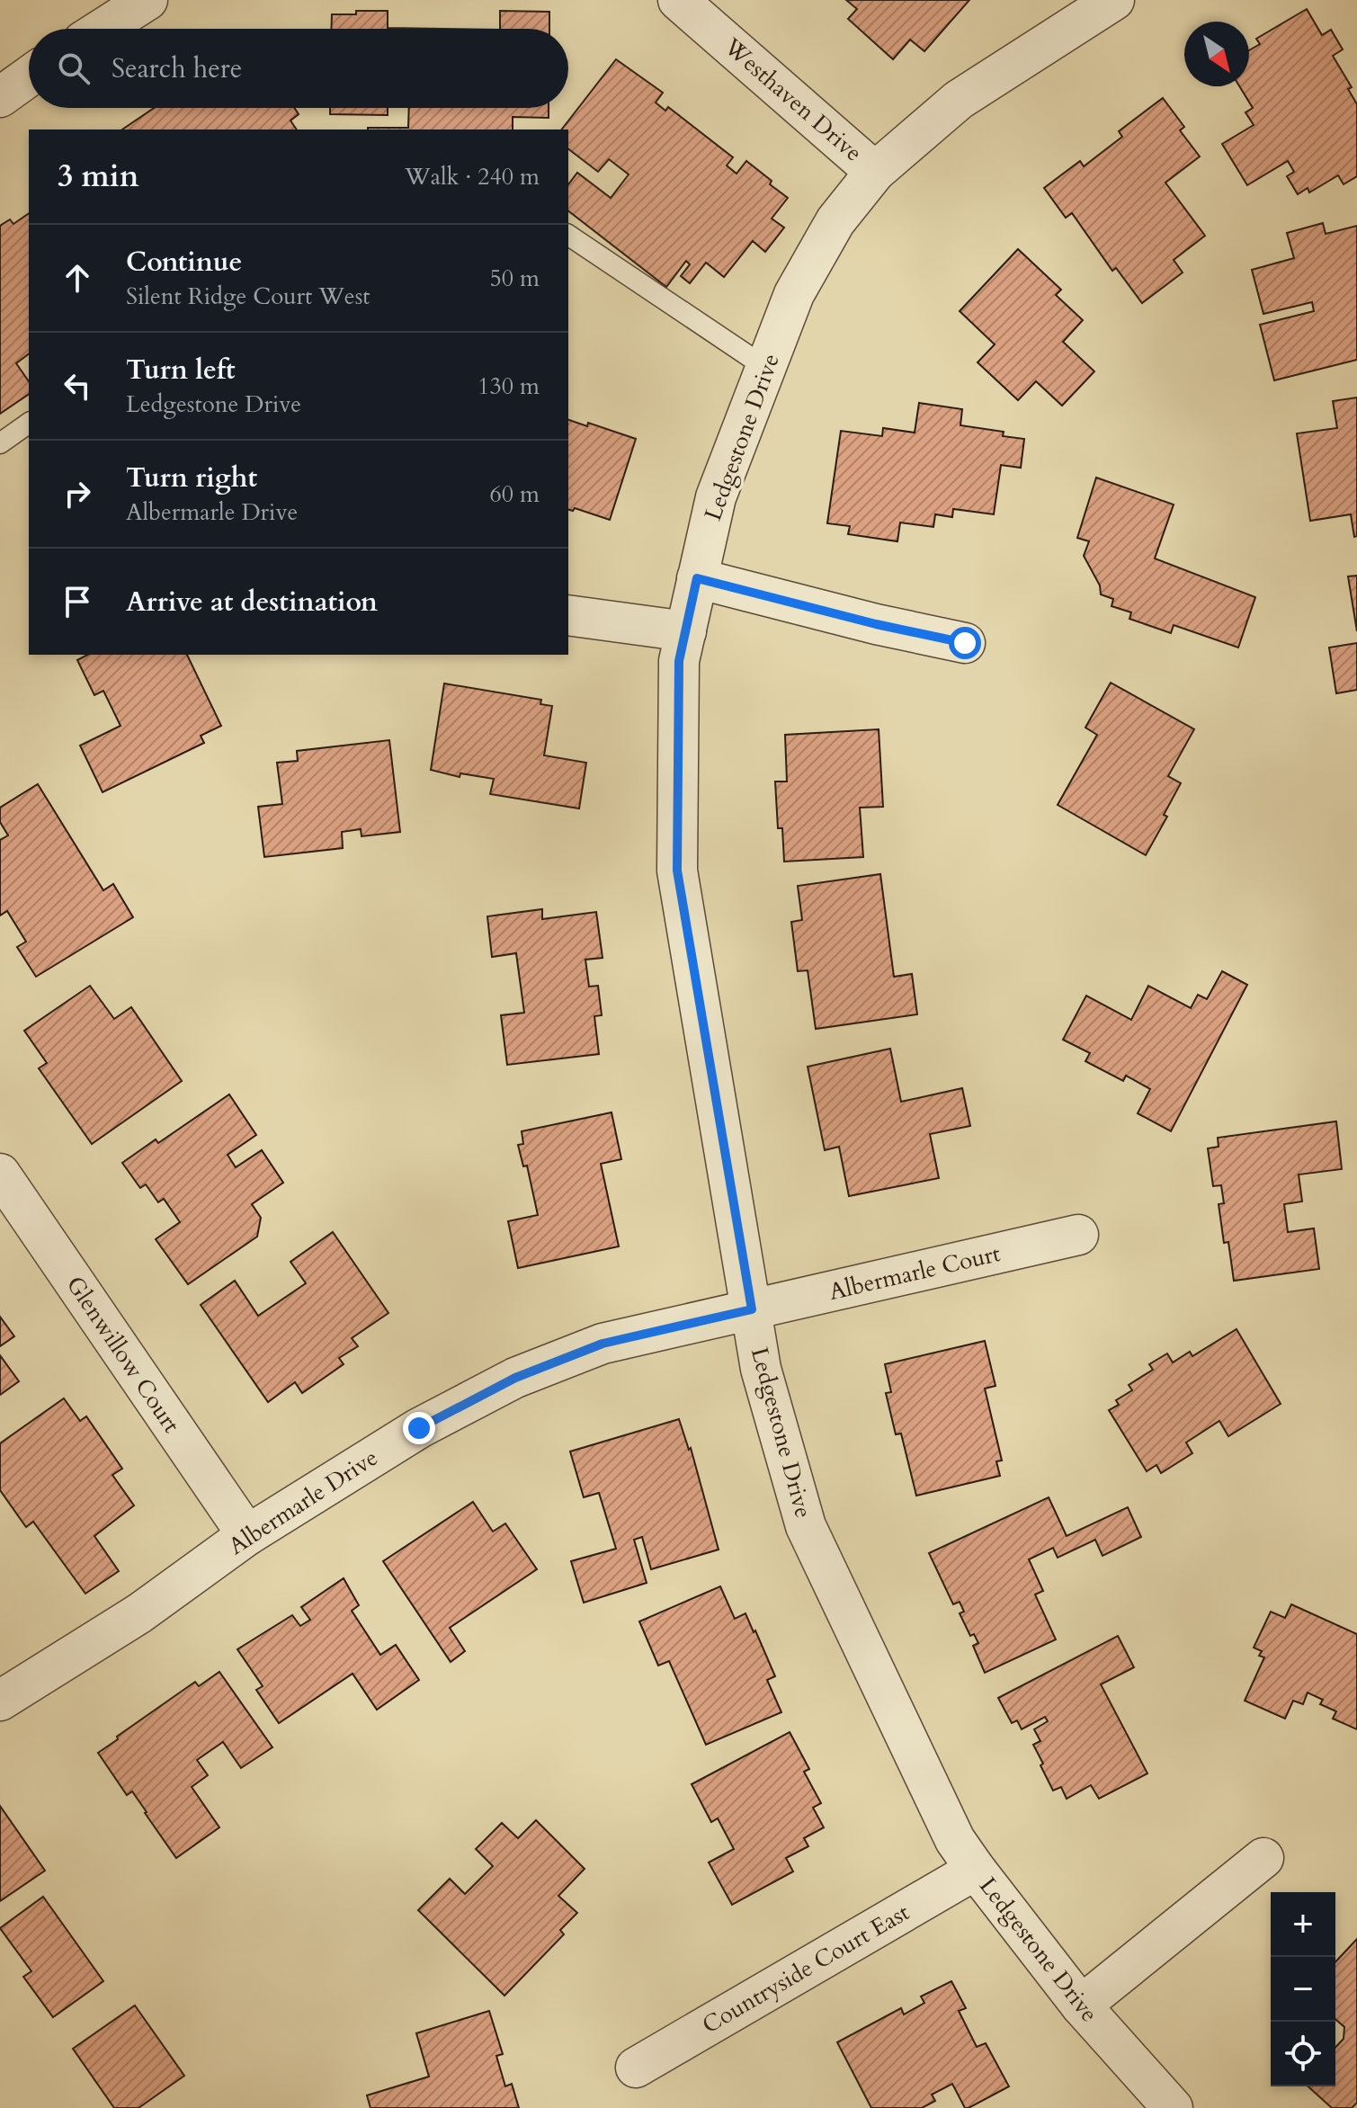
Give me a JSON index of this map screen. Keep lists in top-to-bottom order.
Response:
{
  "streets": {
    "street": [
      "Westhaven Drive",
      "Ledgestone Drive",
      "Albermarle Court",
      "Glenwillow Court",
      "Albermarle Drive",
      "Countryside Court East"
    ]
  },
  "crossings": [
    ["Westhaven Drive", "Ledgestone Drive"],
    ["Ledgestone Drive", "Albermarle Court"],
    ["Ledgestone Drive", "Albermarle Drive"],
    ["Ledgestone Drive", "Countryside Court East"],
    ["Albermarle Court", "Albermarle Drive"],
    ["Glenwillow Court", "Albermarle Drive"]
  ],
  "north": "bottom right",
  "page": {
    "search": "Search here",
    "heading": ["3 min", "Walk · 240 m"],
    "list": [
      ["Continue", "Silent Ridge Court West", "50 m"],
      ["Turn left", "Ledgestone Drive", "130 m"],
      ["Turn right", "Albermarle Drive", "60 m"],
      "Arrive at destination"
    ],
    "map_buttons": ["+", "−"]
  }
}
